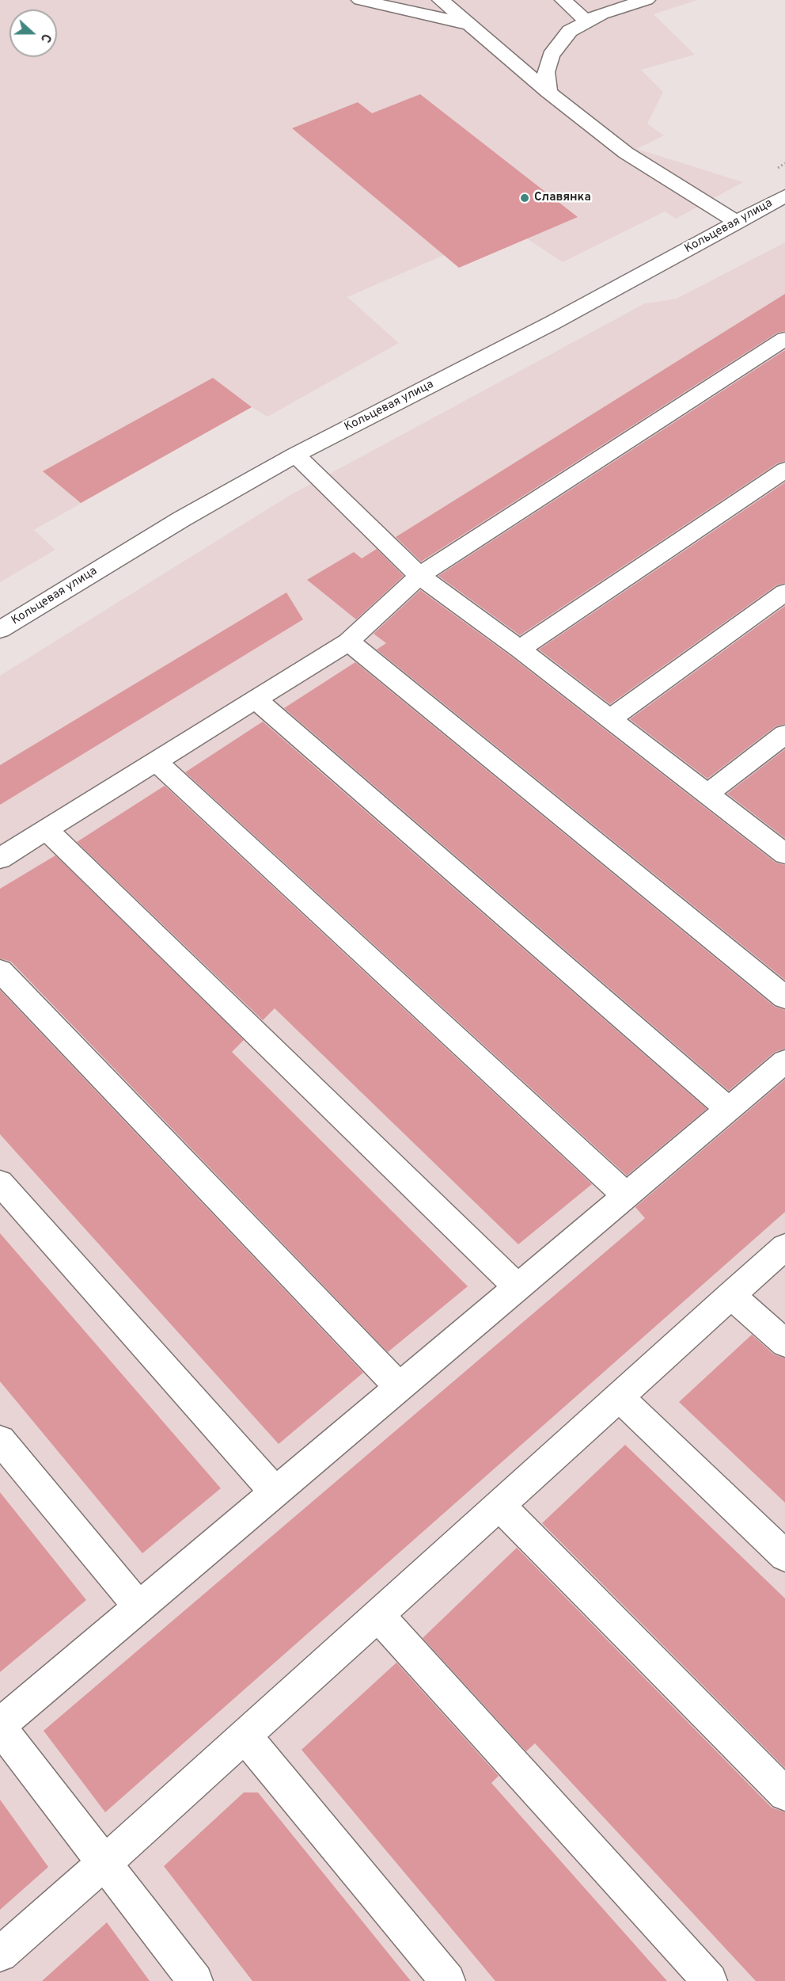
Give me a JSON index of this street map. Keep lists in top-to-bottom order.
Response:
{
  "streets": {
    "street": ["Кольцевая улица"]
  },
  "places": ["Славянка"],
  "north": "right"
}
